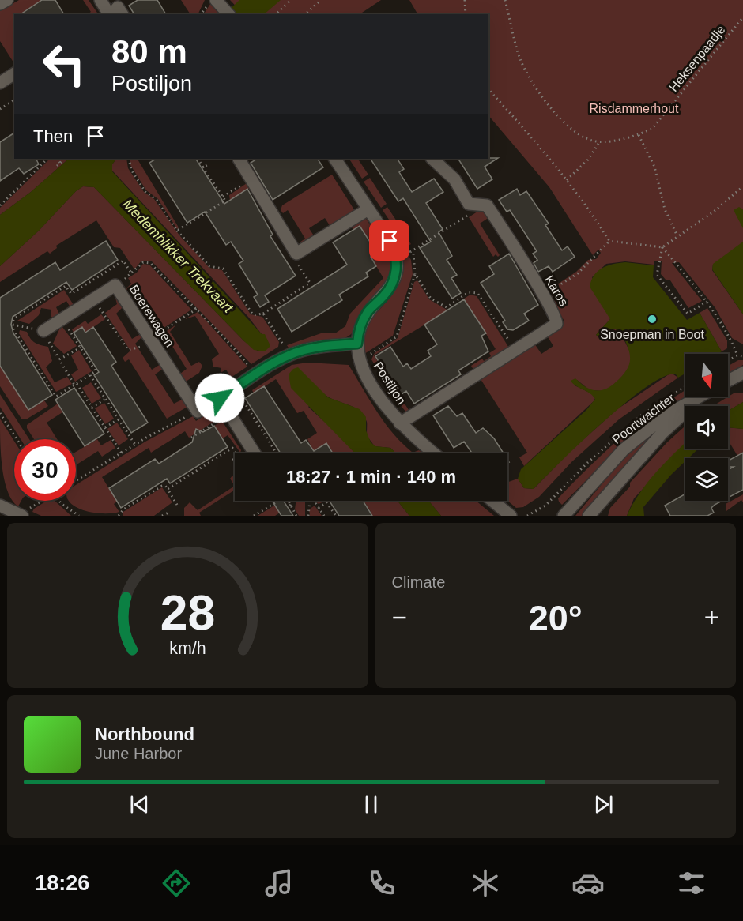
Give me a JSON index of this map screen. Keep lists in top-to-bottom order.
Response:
{
  "streets": {
    "street": [
      "Karos",
      "Boerewagen",
      "Postiljon",
      "Poortwachter"
    ],
    "path": ["Heksenpaadje"]
  },
  "crossings": [
    ["Karos", "Postiljon"]
  ],
  "water": ["Medemblikker Trekvaart"],
  "parks": ["Risdammerhout"],
  "places": ["Snoepman in Boot"],
  "north": "bottom",
  "page": {
    "turn": ["80 m", "Postiljon"],
    "then": "Then",
    "limit": "30",
    "trip": "18:27 · 1 min · 140 m",
    "tile": "Climate",
    "heat": ["−", "20°", "+"],
    "song": ["Northbound", "June Harbor"],
    "tabs": "18:26",
    "gauge": ["28", "km/h"]
  }
}
